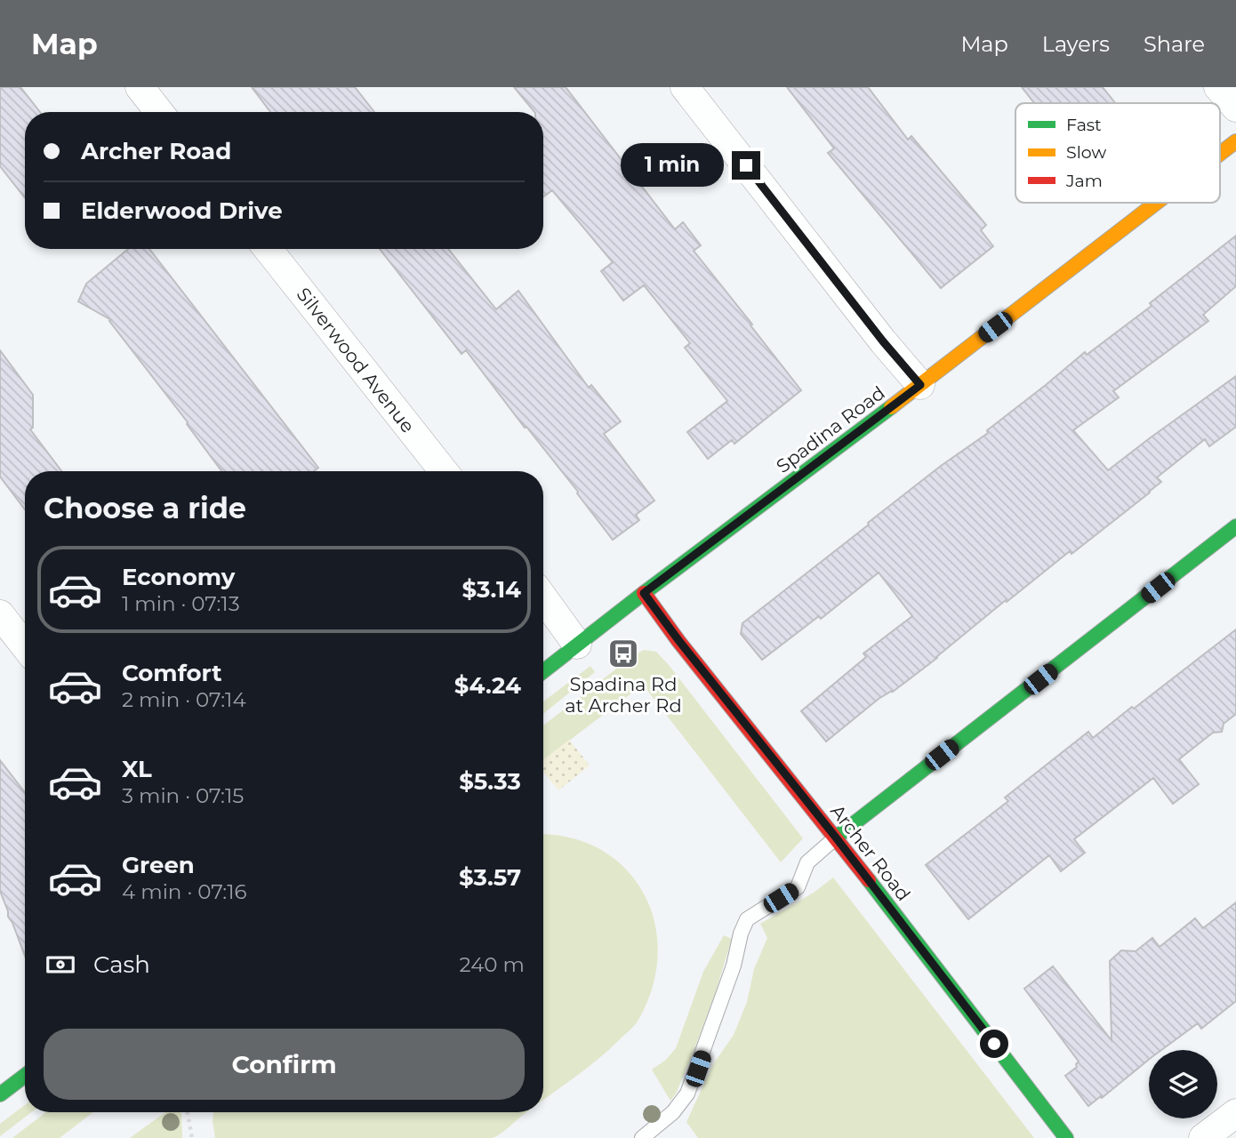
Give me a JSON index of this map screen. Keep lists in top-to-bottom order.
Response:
{
  "streets": {
    "street": ["Silverwood Avenue", "Spadina Road", "Archer Road"]
  },
  "crossings": [
    ["Spadina Road", "Archer Road"]
  ],
  "places": {
    "bus stop": ["Spadina Rd at Archer Rd"]
  },
  "legend": ["Fast", "Slow", "Jam"],
  "page": {
    "header": "Map",
    "nav": ["Map", "Layers", "Share"],
    "banner": ["Archer Road", "Elderwood Drive"],
    "bubble": "1 min",
    "heading": "Choose a ride",
    "list": [
      {
        "name": "Economy",
        "note": "1 min · 07:13",
        "value": "$3.14"
      },
      {
        "name": "Comfort",
        "note": "2 min · 07:14",
        "value": "$4.24"
      },
      {
        "name": "XL",
        "note": "3 min · 07:15",
        "value": "$5.33"
      },
      {
        "name": "Green",
        "note": "4 min · 07:16",
        "value": "$3.57"
      }
    ],
    "pay": ["Cash", "240 m"],
    "buttons": "Confirm"
  }
}
